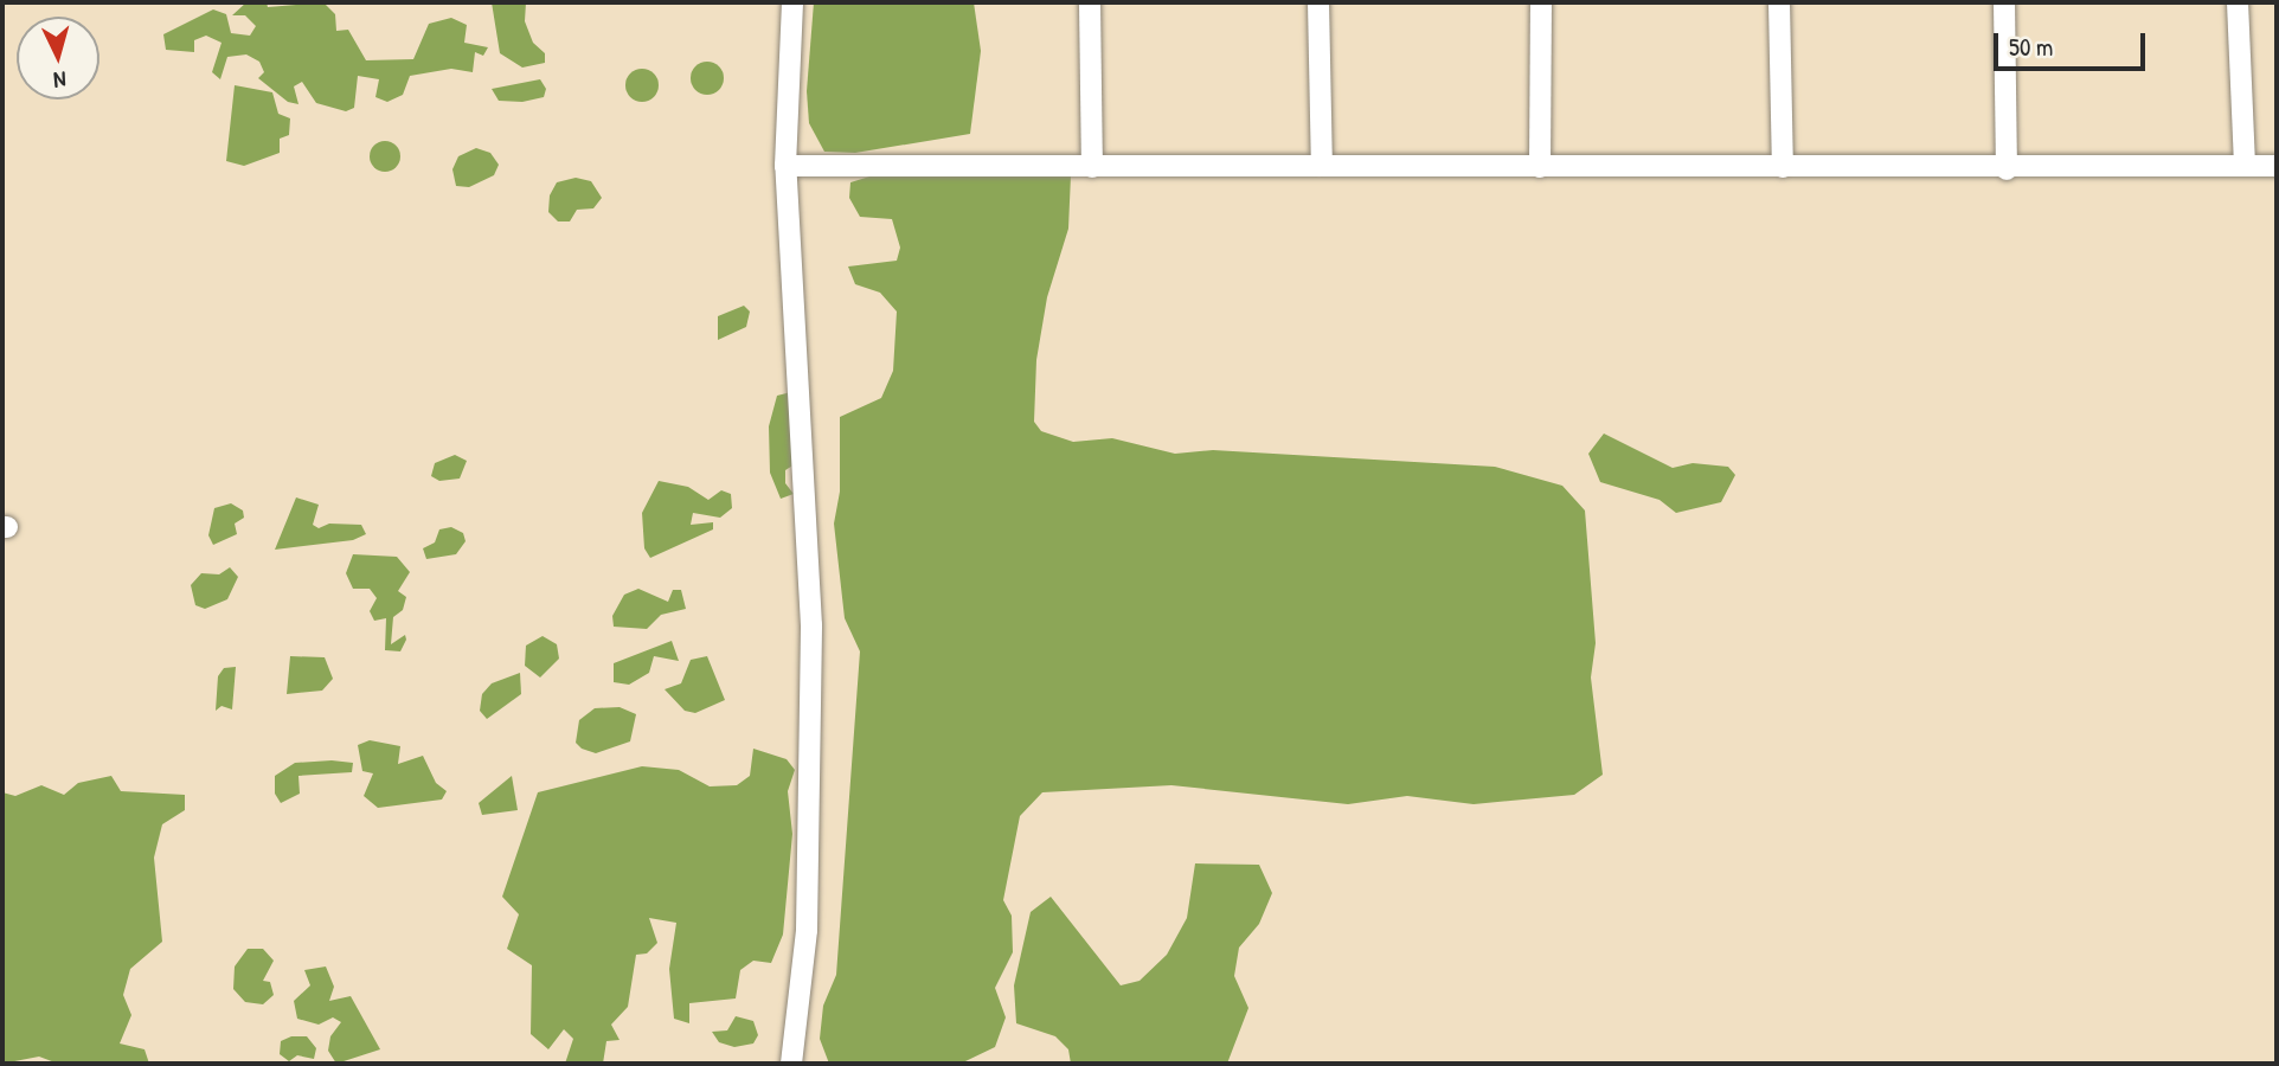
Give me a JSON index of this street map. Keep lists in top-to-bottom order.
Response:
{
  "scale_bar": "50 m",
  "north": "bottom"
}
